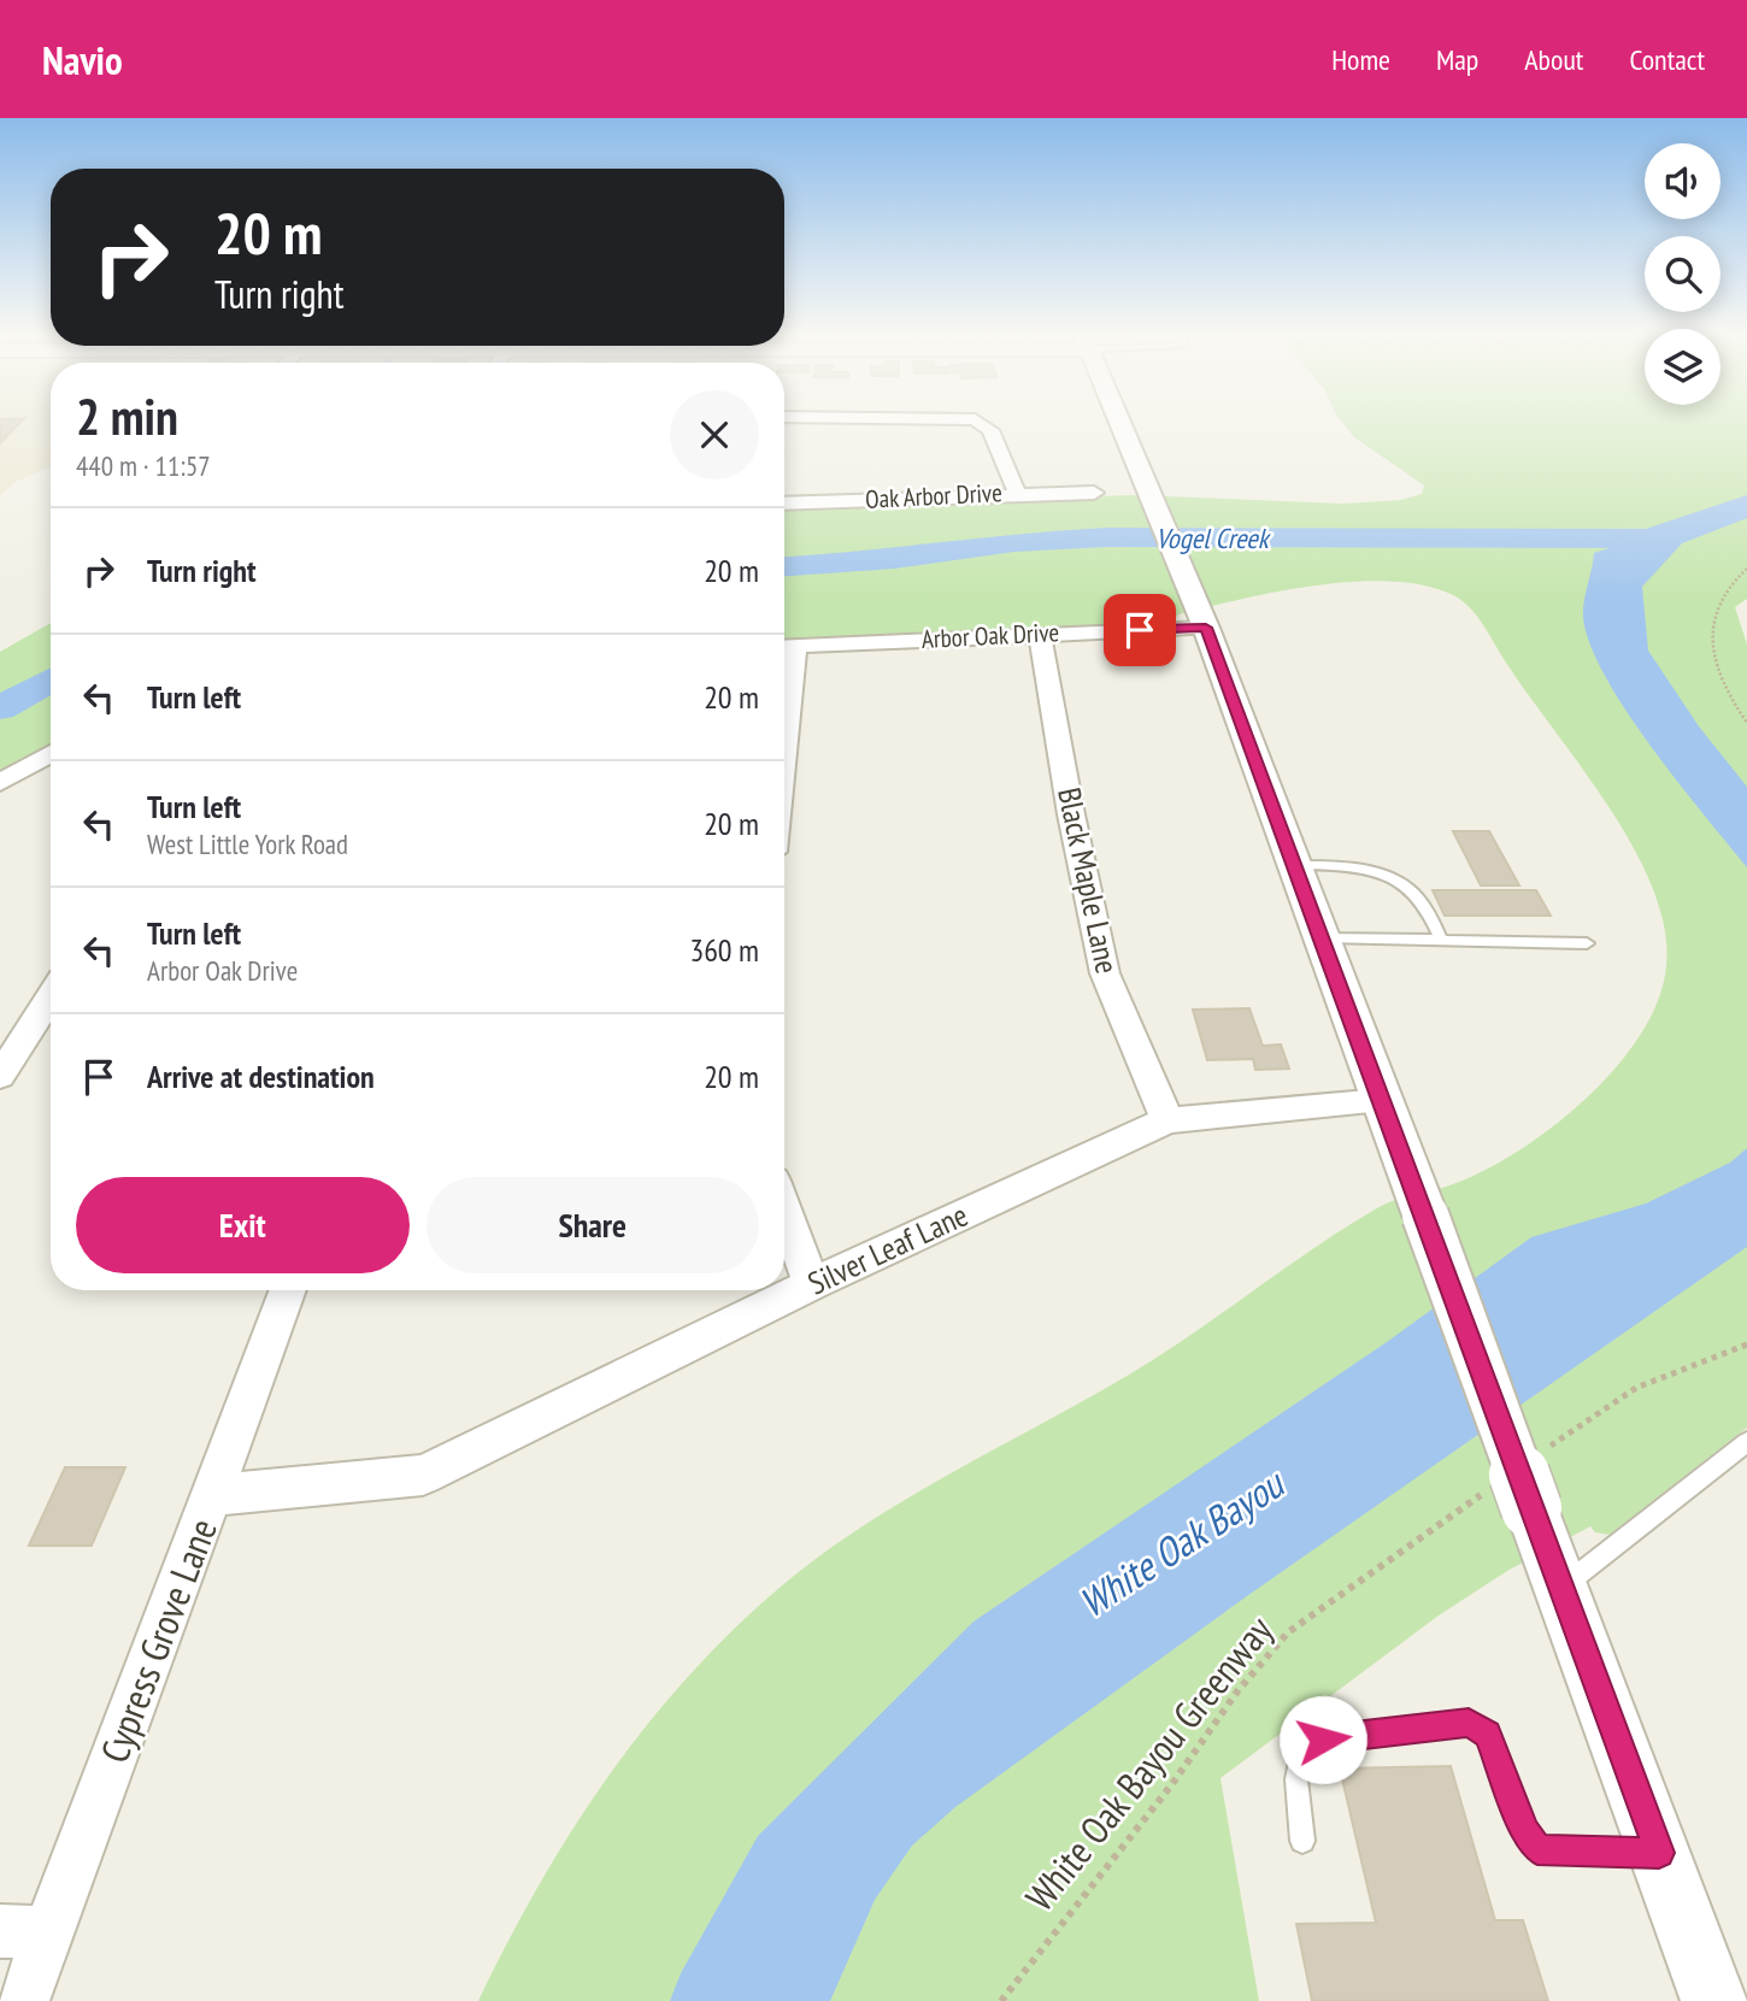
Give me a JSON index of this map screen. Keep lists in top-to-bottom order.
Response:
{
  "streets": {
    "street": [
      "Oak Arbor Drive",
      "Arbor Oak Drive",
      "Black Maple Lane",
      "Silver Leaf Lane",
      "Cypress Grove Lane"
    ],
    "path": ["White Oak Bayou Greenway"]
  },
  "crossings": [
    ["Arbor Oak Drive", "Black Maple Lane"],
    ["Black Maple Lane", "Silver Leaf Lane"],
    ["Silver Leaf Lane", "Cypress Grove Lane"]
  ],
  "water": ["Vogel Creek", "White Oak Bayou"],
  "page": {
    "header": "Navio",
    "nav": [
      "Home",
      "Map",
      "About",
      "Contact"
    ],
    "turn": ["20 m", "Turn right"],
    "heading": ["2 min", "440 m · 11:57"],
    "list": [
      {
        "name": "Turn right",
        "value": "20 m"
      },
      {
        "name": "Turn left",
        "value": "20 m"
      },
      {
        "name": "Turn left",
        "note": "West Little York Road",
        "value": "20 m"
      },
      {
        "name": "Turn left",
        "note": "Arbor Oak Drive",
        "value": "360 m"
      },
      {
        "name": "Arrive at destination",
        "value": "20 m"
      }
    ],
    "buttons": ["Exit", "Share"]
  }
}
